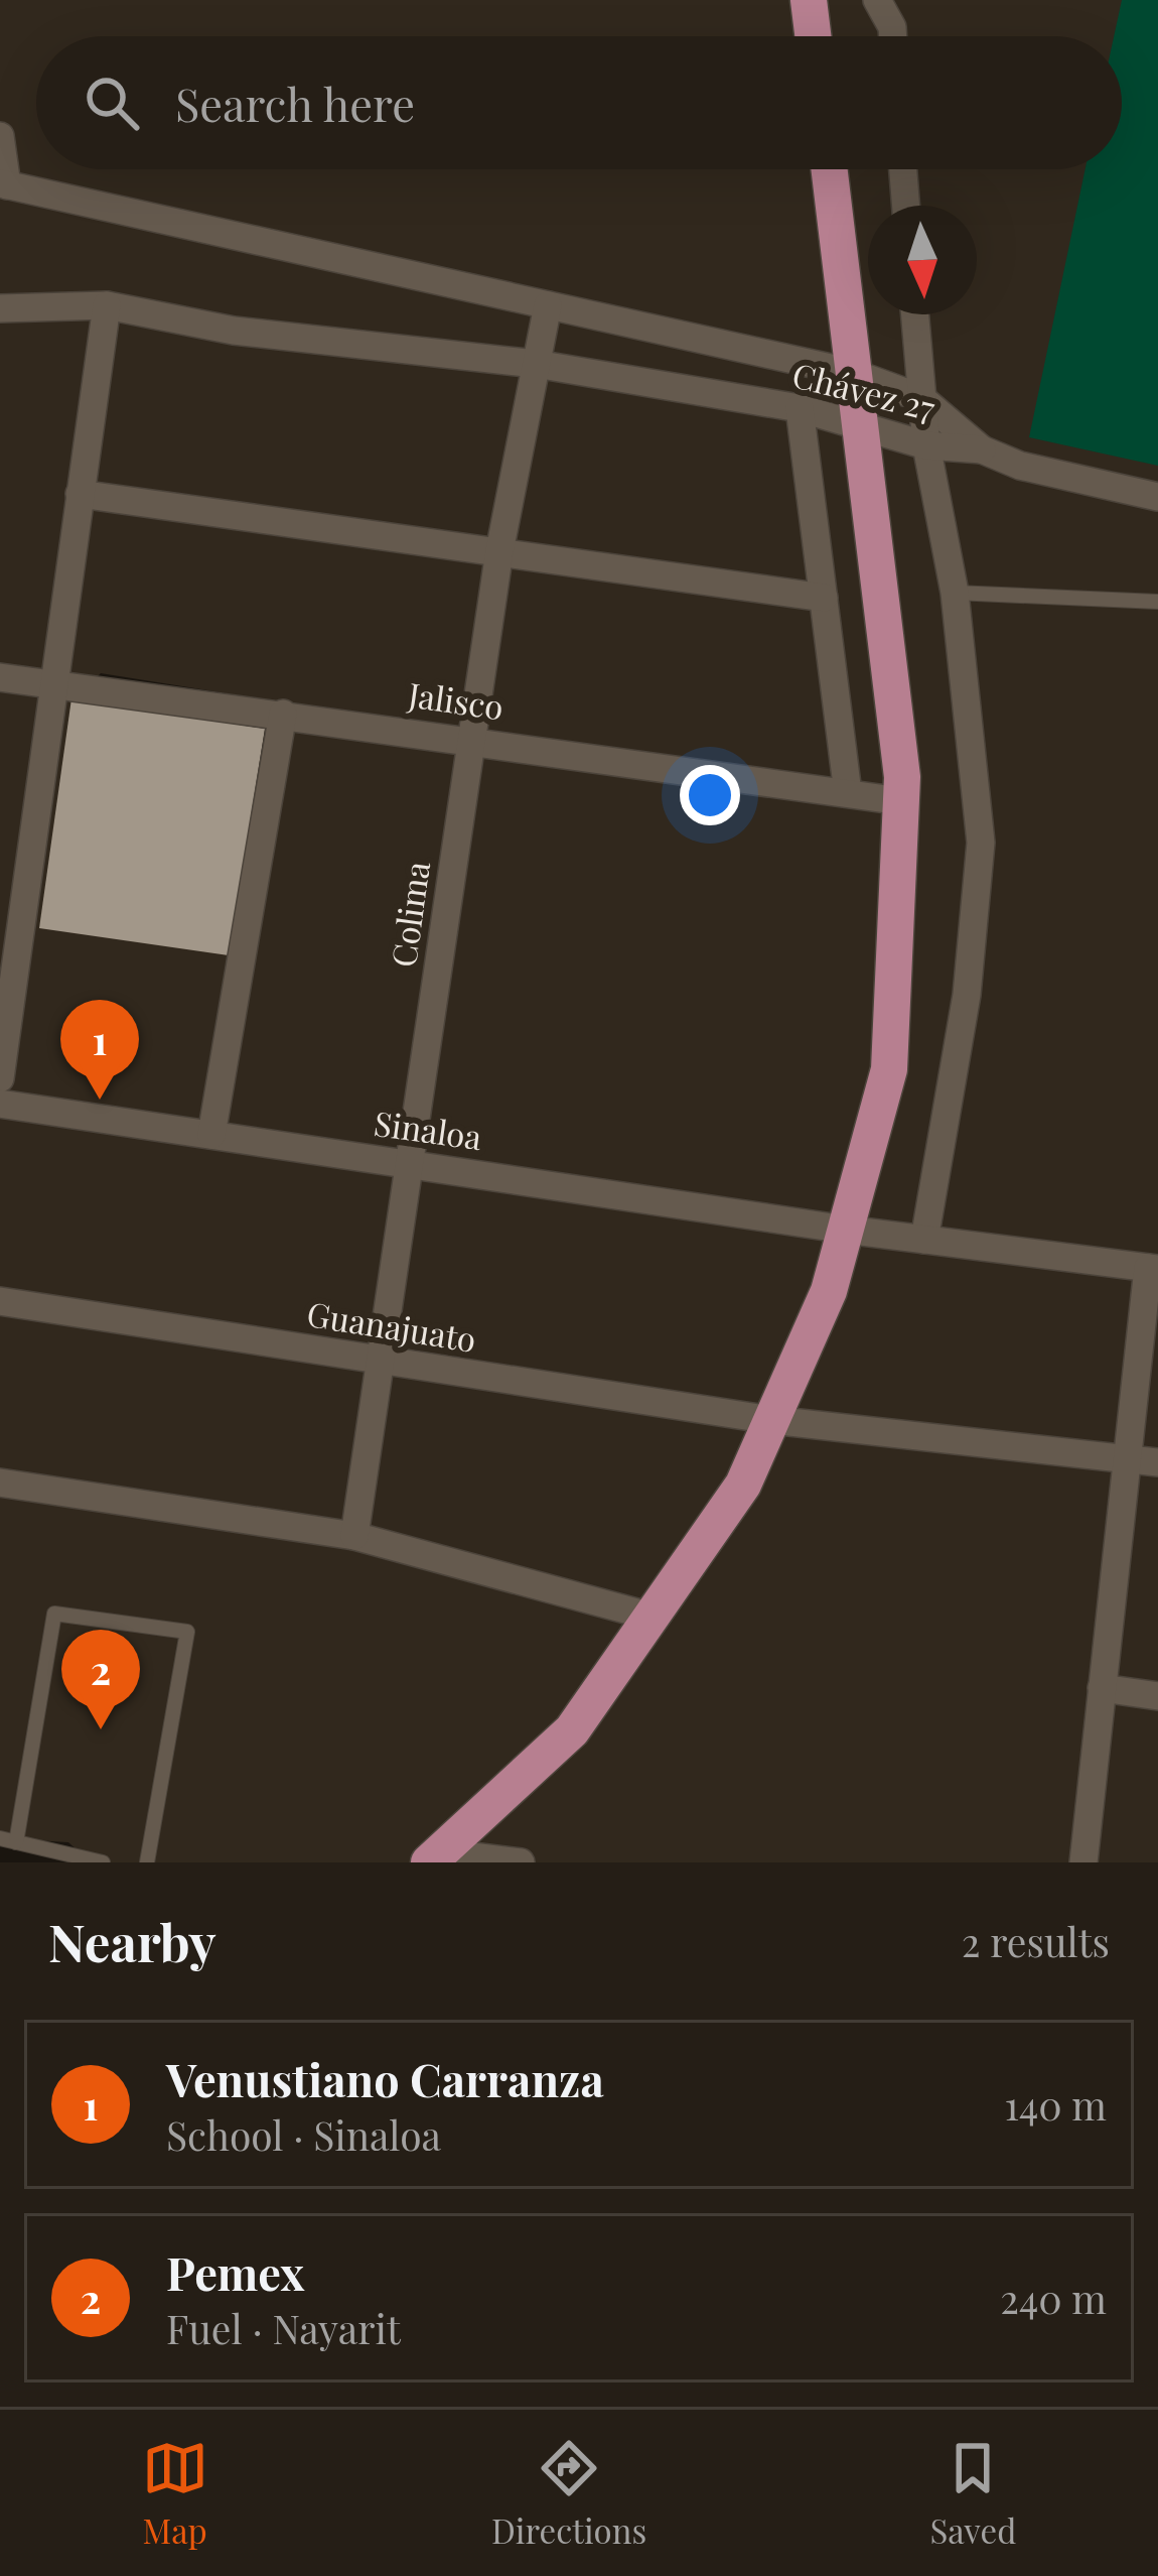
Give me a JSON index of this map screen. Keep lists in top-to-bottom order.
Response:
{
  "streets": {
    "street": [
      "Chávez 27",
      "Jalisco",
      "Colima",
      "Sinaloa",
      "Guanajuato"
    ]
  },
  "crossings": [
    ["Chávez 27", "Colima"],
    ["Jalisco", "Colima"],
    ["Colima", "Sinaloa"],
    ["Colima", "Guanajuato"]
  ],
  "north": "bottom",
  "page": {
    "search": "Search here",
    "pins": ["1", "2"],
    "heading": ["Nearby", "2 results"],
    "list": [
      {
        "mark": "1",
        "name": "Venustiano Carranza",
        "note": "School · Sinaloa",
        "value": "140 m"
      },
      {
        "mark": "2",
        "name": "Pemex",
        "note": "Fuel · Nayarit",
        "value": "240 m"
      }
    ],
    "nav": ["Map", "Directions", "Saved"]
  }
}
